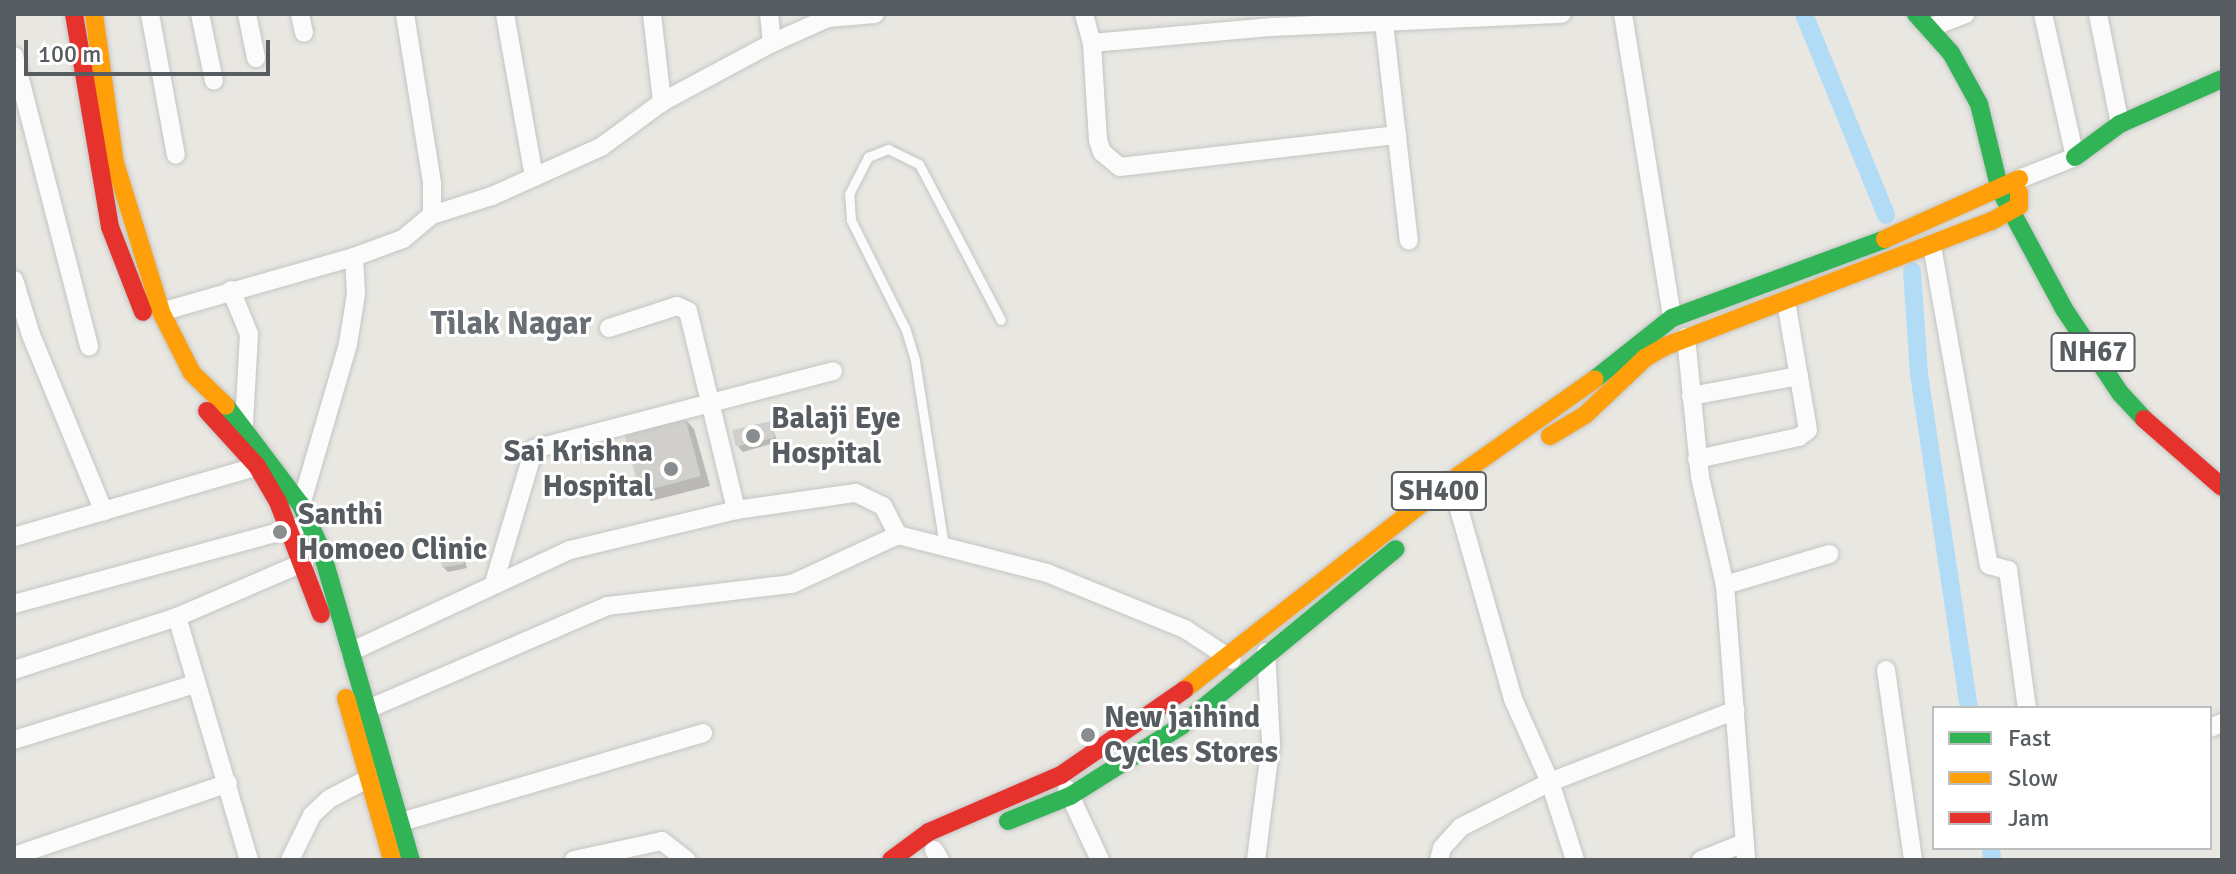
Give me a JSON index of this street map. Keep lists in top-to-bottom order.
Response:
{
  "streets": {
    "main road": ["NH67", "SH400"]
  },
  "crossings": [
    ["NH67", "SH400"]
  ],
  "districts": ["Tilak Nagar"],
  "places": [
    "Balaji Eye Hospital",
    "Sai Krishna Hospital",
    "Santhi Homoeo Clinic",
    "New jaihind Cycles Stores"
  ],
  "legend": ["Fast", "Slow", "Jam"],
  "scale_bar": "100 m"
}
